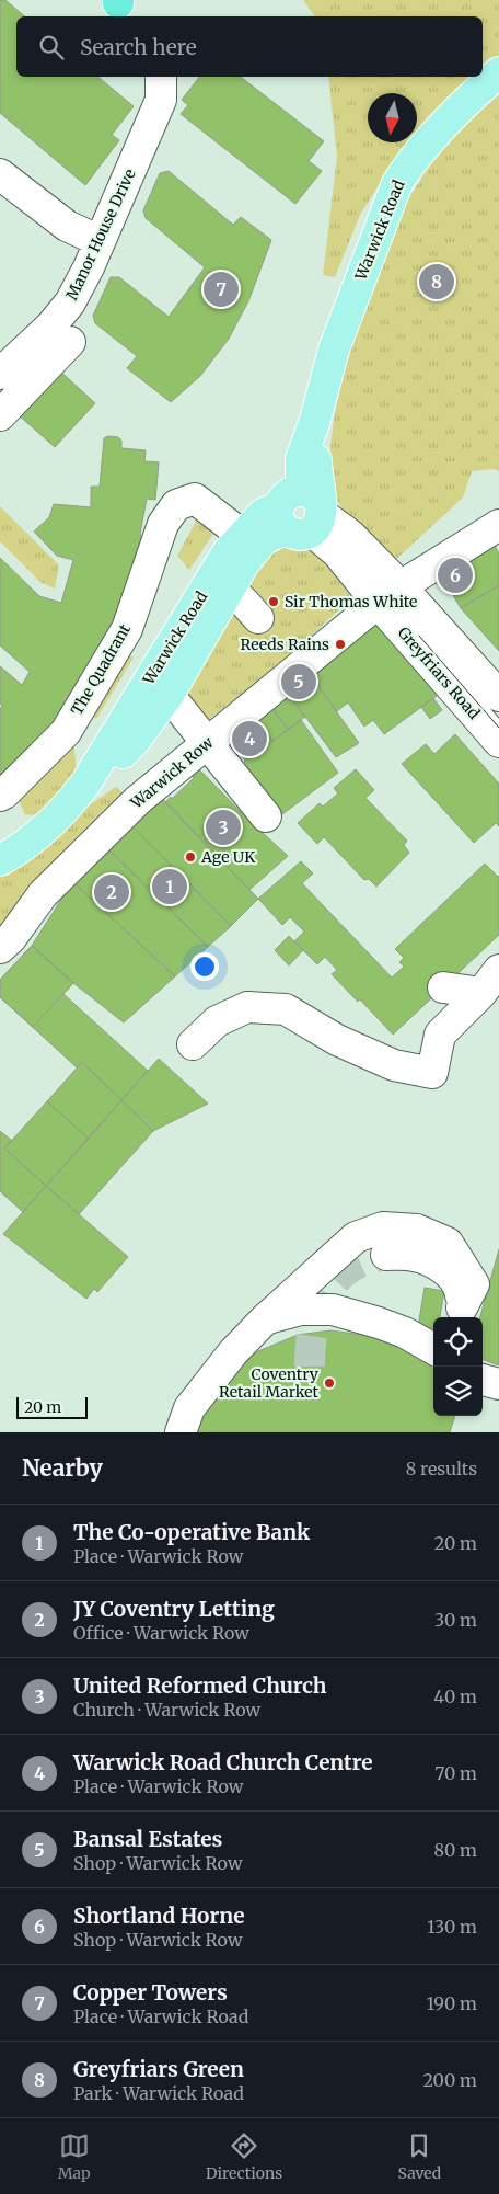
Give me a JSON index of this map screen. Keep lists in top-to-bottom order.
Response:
{
  "streets": {
    "main road": ["Warwick Road"],
    "street": [
      "Manor House Drive",
      "The Quadrant",
      "Greyfriars Road",
      "Warwick Row"
    ]
  },
  "crossings": [
    ["Warwick Road", "The Quadrant"],
    ["Warwick Road", "Greyfriars Road"],
    ["Greyfriars Road", "Warwick Row"]
  ],
  "places": [
    "Sir Thomas White",
    "Reeds Rains",
    "Age UK",
    "Coventry Retail Market"
  ],
  "scale_bar": "20 m",
  "north": "bottom",
  "page": {
    "search": "Search here",
    "pins": [
      "8",
      "7",
      "6",
      "5",
      "4",
      "3",
      "1",
      "2"
    ],
    "scale": "20 m",
    "heading": ["Nearby", "8 results"],
    "list": [
      {
        "mark": "1",
        "name": "The Co-operative Bank",
        "note": "Place · Warwick Row",
        "value": "20 m"
      },
      {
        "mark": "2",
        "name": "JY Coventry Letting",
        "note": "Office · Warwick Row",
        "value": "30 m"
      },
      {
        "mark": "3",
        "name": "United Reformed Church",
        "note": "Church · Warwick Row",
        "value": "40 m"
      },
      {
        "mark": "4",
        "name": "Warwick Road Church Centre",
        "note": "Place · Warwick Row",
        "value": "70 m"
      },
      {
        "mark": "5",
        "name": "Bansal Estates",
        "note": "Shop · Warwick Row",
        "value": "80 m"
      },
      {
        "mark": "6",
        "name": "Shortland Horne",
        "note": "Shop · Warwick Row",
        "value": "130 m"
      },
      {
        "mark": "7",
        "name": "Copper Towers",
        "note": "Place · Warwick Road",
        "value": "190 m"
      },
      {
        "mark": "8",
        "name": "Greyfriars Green",
        "note": "Park · Warwick Road",
        "value": "200 m"
      }
    ],
    "nav": ["Map", "Directions", "Saved"]
  }
}
